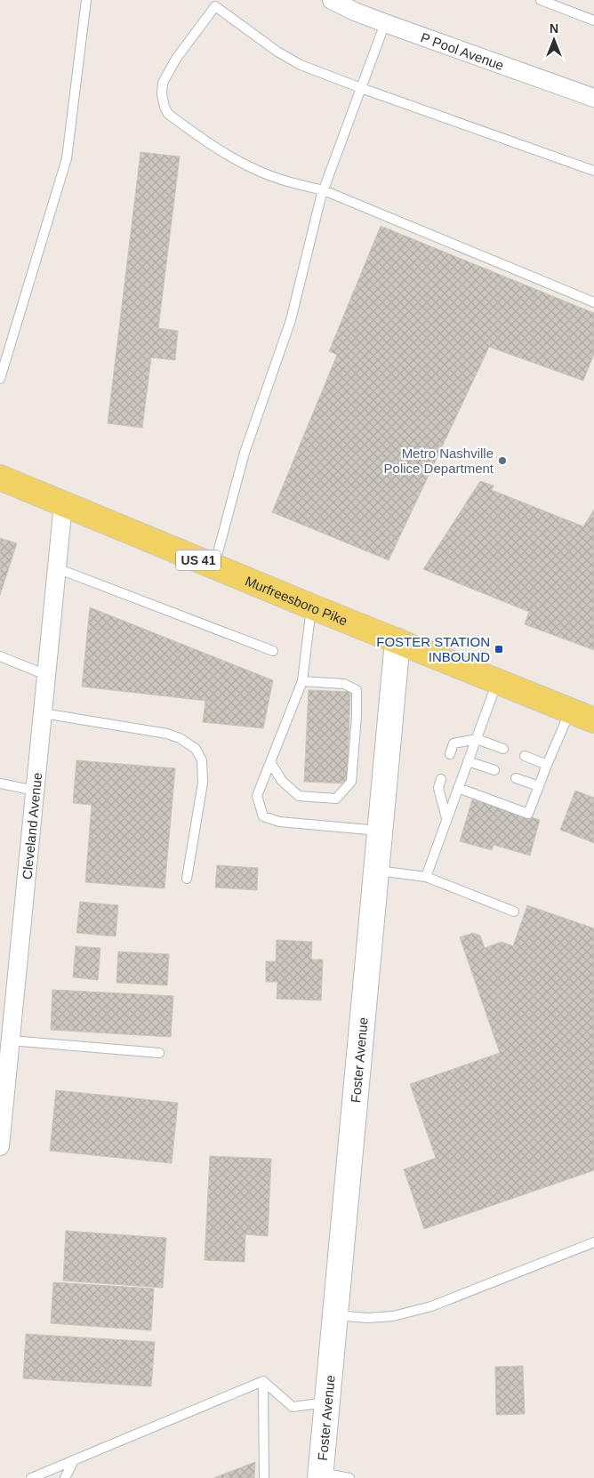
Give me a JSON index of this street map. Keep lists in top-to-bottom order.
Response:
{
  "streets": {
    "main road": ["US 41", "Murfreesboro Pike", "Foster Avenue"],
    "street": ["P Pool Avenue", "Cleveland Avenue"]
  },
  "crossings": [
    ["Murfreesboro Pike", "Cleveland Avenue"],
    ["Murfreesboro Pike", "Foster Avenue"]
  ],
  "places": {
    "other": ["Metro Nashville Police Department"],
    "transit": ["FOSTER STATION INBOUND"]
  },
  "north": "top"
}
